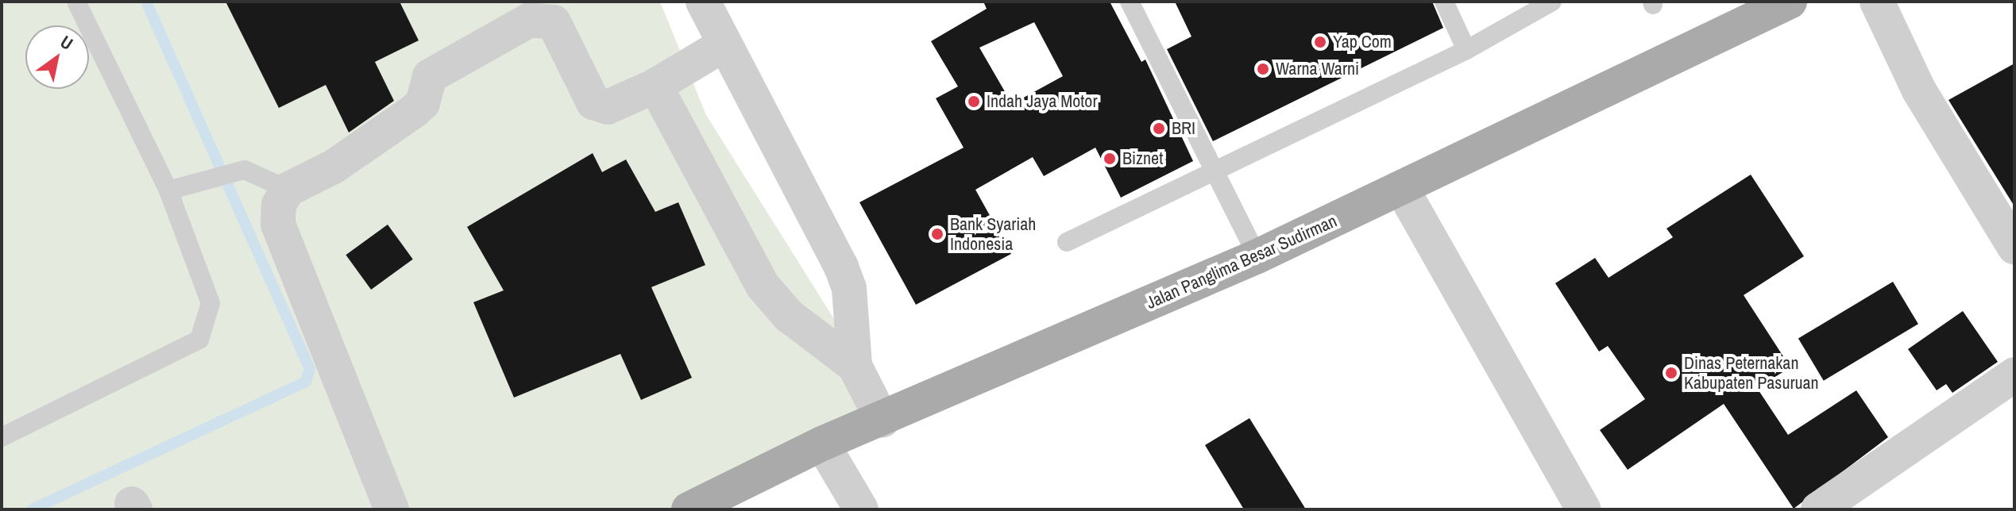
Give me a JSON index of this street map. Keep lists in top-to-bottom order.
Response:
{
  "streets": {
    "main road": ["Jalan Panglima Besar Sudirman"]
  },
  "places": [
    "Yap Com",
    "Warna Warni",
    "Indah Jaya Motor",
    "BRI",
    "Biznet",
    "Bank Syariah Indonesia",
    "Dinas Peternakan Kabupaten Pasuruan"
  ],
  "north": "top right"
}
